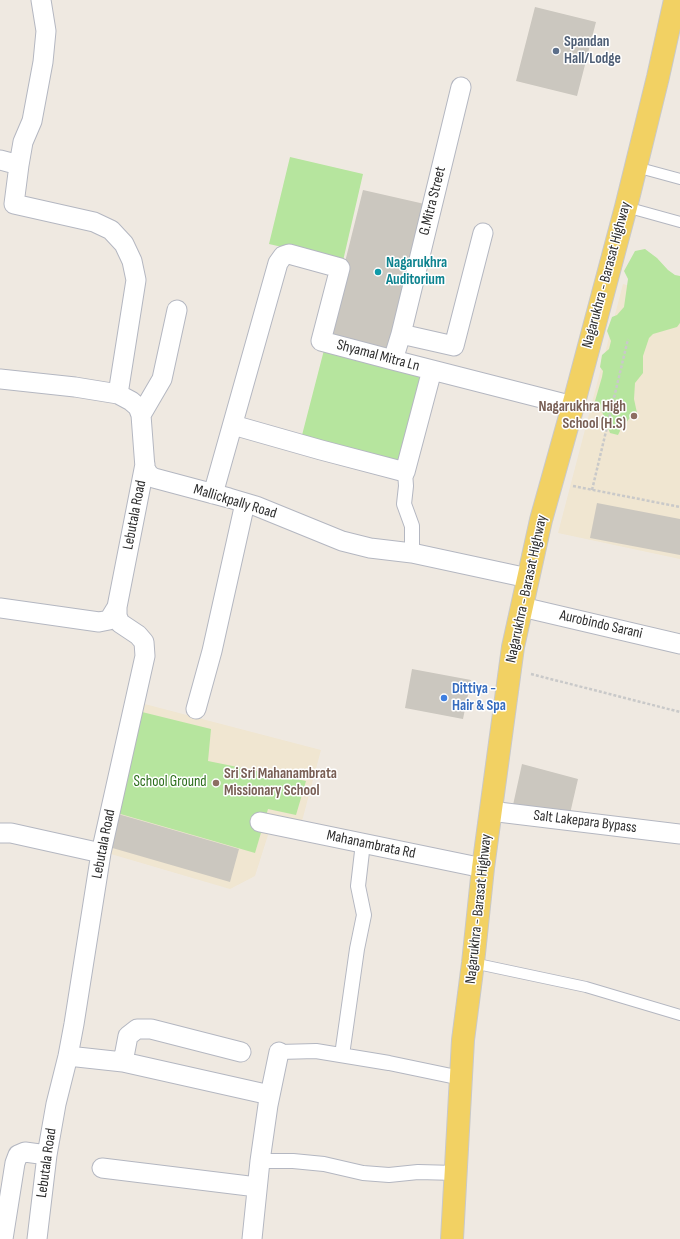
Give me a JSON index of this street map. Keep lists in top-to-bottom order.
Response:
{
  "streets": {
    "main road": ["Nagarukhra - Barasat Highway"],
    "street": [
      "G.Mitra Street",
      "Shyamal Mitra Ln",
      "Mallickpally Road",
      "Lebutala Road",
      "Aurobindo Sarani",
      "Salt Lakepara Bypass",
      "Mahanambrata Rd"
    ]
  },
  "crossings": [
    ["G.Mitra Street", "Shyamal Mitra Ln"],
    ["Nagarukhra - Barasat Highway", "Shyamal Mitra Ln"],
    ["Nagarukhra - Barasat Highway", "Mallickpally Road"],
    ["Nagarukhra - Barasat Highway", "Aurobindo Sarani"],
    ["Nagarukhra - Barasat Highway", "Salt Lakepara Bypass"],
    ["Nagarukhra - Barasat Highway", "Mahanambrata Rd"],
    ["Shyamal Mitra Ln", "Mallickpally Road"],
    ["Mallickpally Road", "Lebutala Road"]
  ],
  "parks": ["School Ground"],
  "places": [
    "Spandan Hall/Lodge",
    "Nagarukhra Auditorium",
    "Nagarukhra High School (H.S)",
    "Dittiya - Hair & Spa",
    "Sri Sri Mahanambrata Missionary School"
  ]
}
